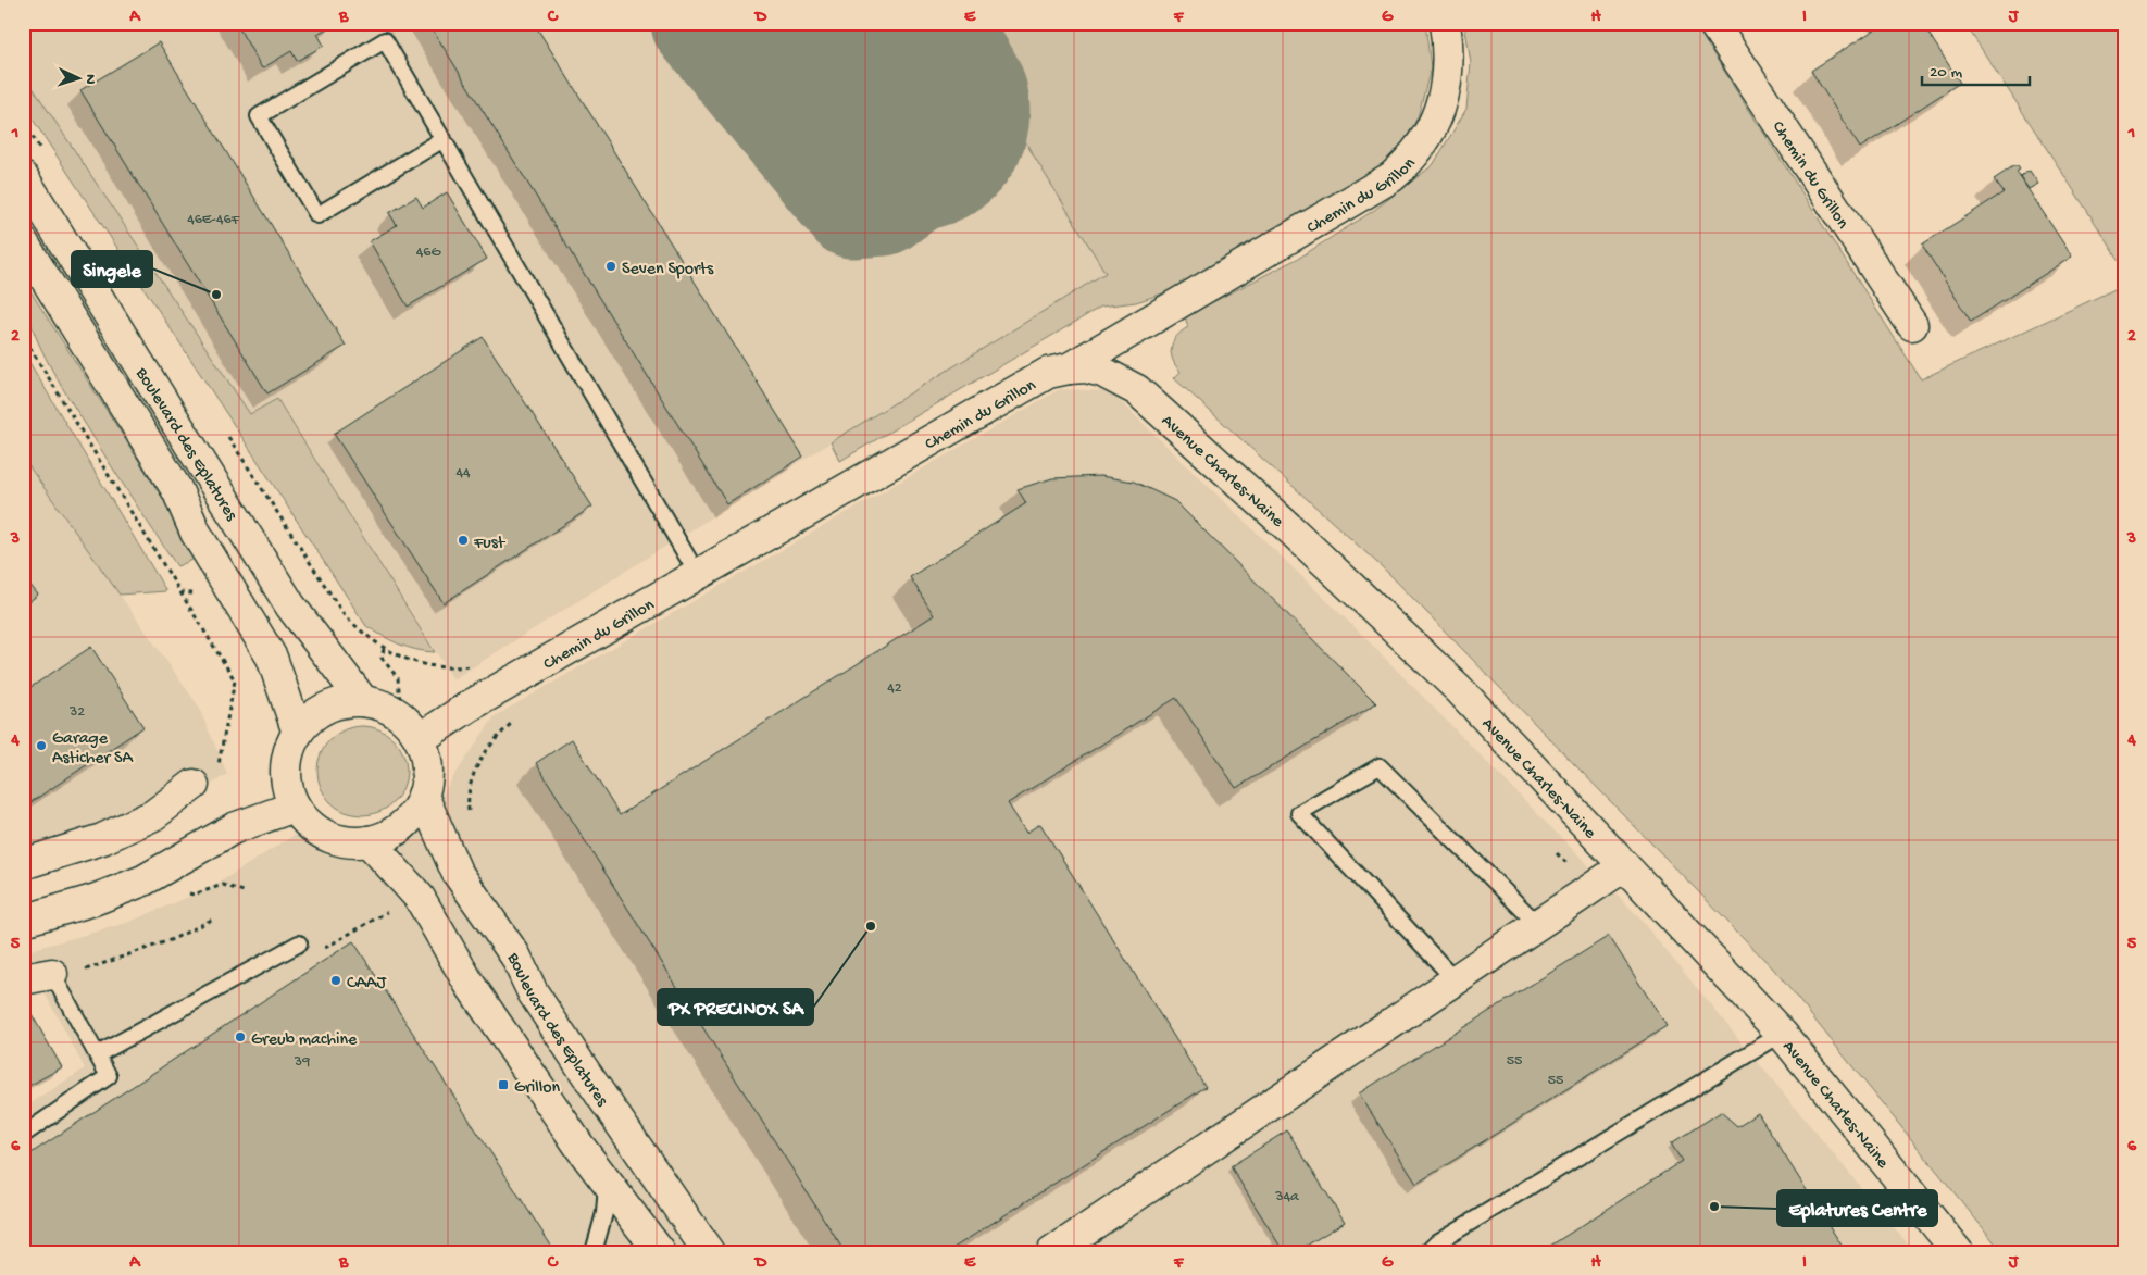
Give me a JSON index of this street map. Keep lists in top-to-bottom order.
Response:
{
  "streets": {
    "street": ["Chemin du Grillon", "Boulevard des Eplatures", "Avenue Charles-Naine"]
  },
  "crossings": [
    ["Chemin du Grillon", "Boulevard des Eplatures"],
    ["Chemin du Grillon", "Avenue Charles-Naine"]
  ],
  "places": {
    "other": [
      "Seven Sports",
      "Singele",
      "Fust",
      "Garage Asticher SA",
      "PX PRECINOX SA",
      "CAAJ",
      "Greub machine",
      "Eplatures Centre"
    ],
    "transit": ["Grillon"]
  },
  "house_numbers": [
    "46E-46F",
    "46G",
    "44",
    "42",
    "32",
    "55",
    "39",
    "55",
    "34a"
  ],
  "scale_bar": "20 m",
  "north": "right",
  "grid": {
    "columns": [
      "A",
      "B",
      "C",
      "D",
      "E",
      "F",
      "G",
      "H",
      "I",
      "J"
    ],
    "rows": [
      "1",
      "2",
      "3",
      "4",
      "5",
      "6"
    ]
  }
}
